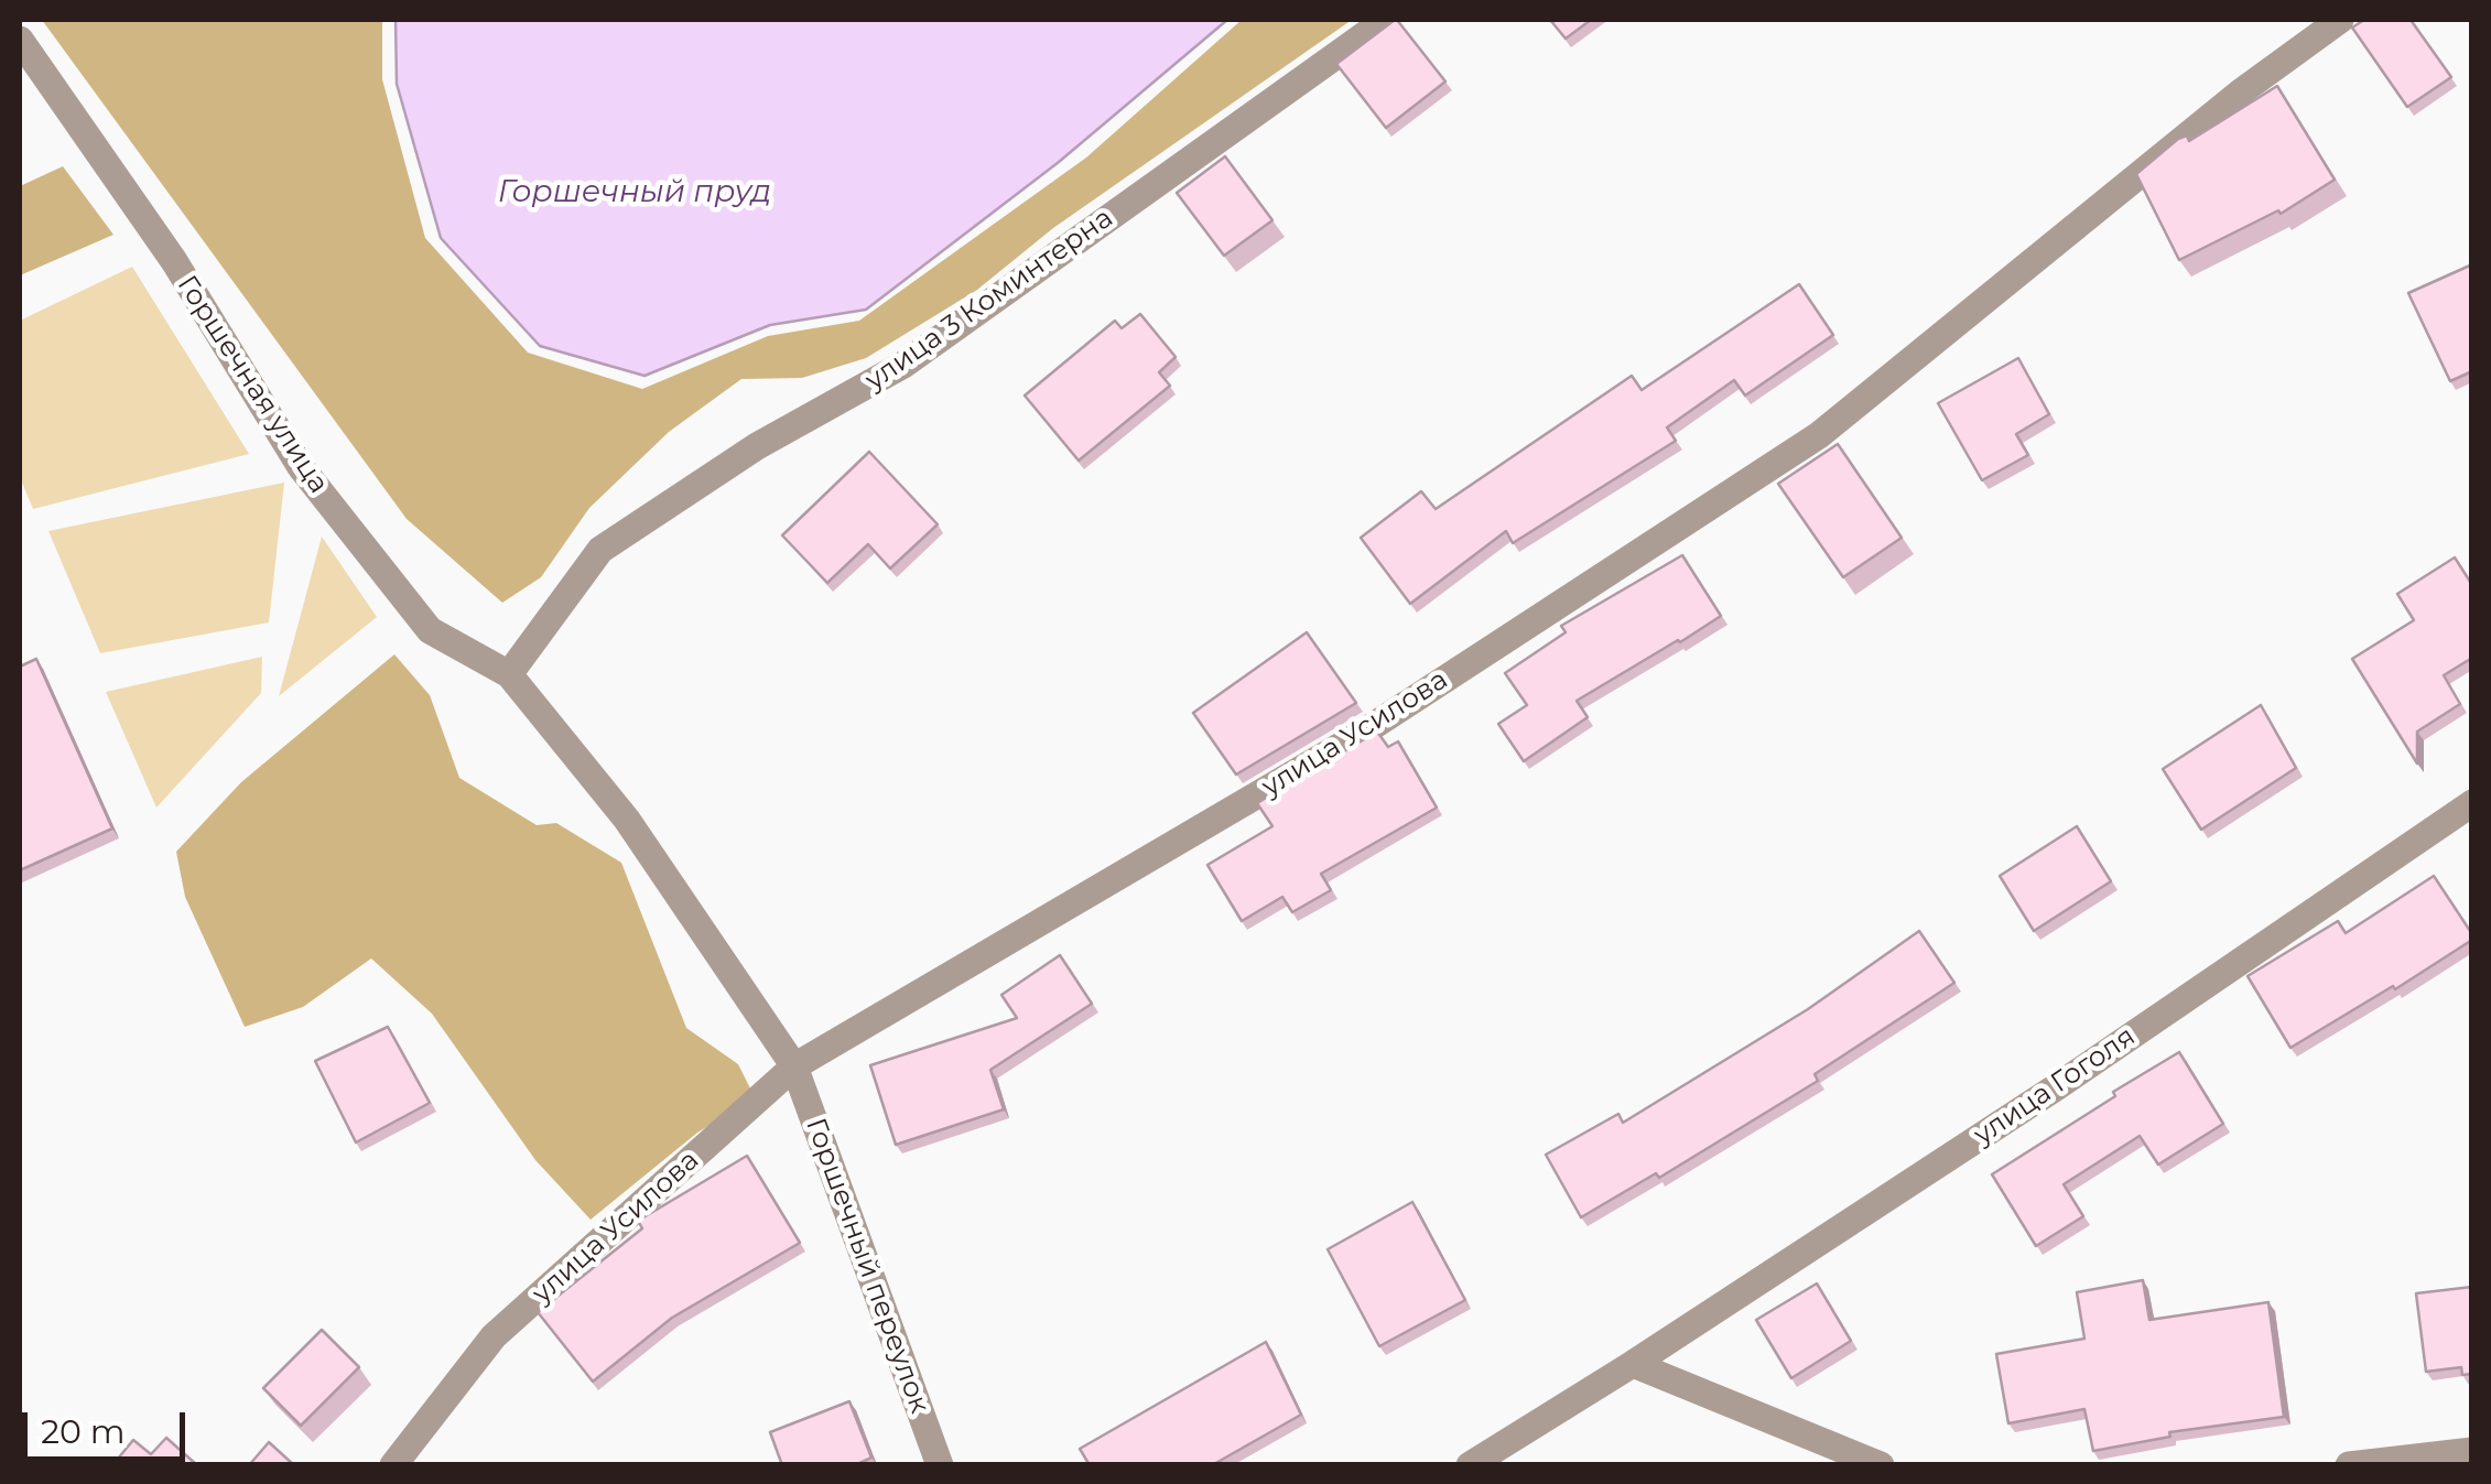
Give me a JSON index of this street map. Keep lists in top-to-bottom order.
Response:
{
  "streets": {
    "street": [
      "улица 3 Коминтерна",
      "Горшечная улица",
      "улица Усилова",
      "улица Гоголя",
      "Горшечный переулок"
    ]
  },
  "crossings": [
    ["улица 3 Коминтерна", "Горшечная улица"],
    ["Горшечная улица", "улица Усилова"],
    ["Горшечная улица", "Горшечный переулок"],
    ["улица Усилова", "Горшечный переулок"]
  ],
  "water": ["Горшечный пруд"],
  "scale_bar": "20 m"
}
